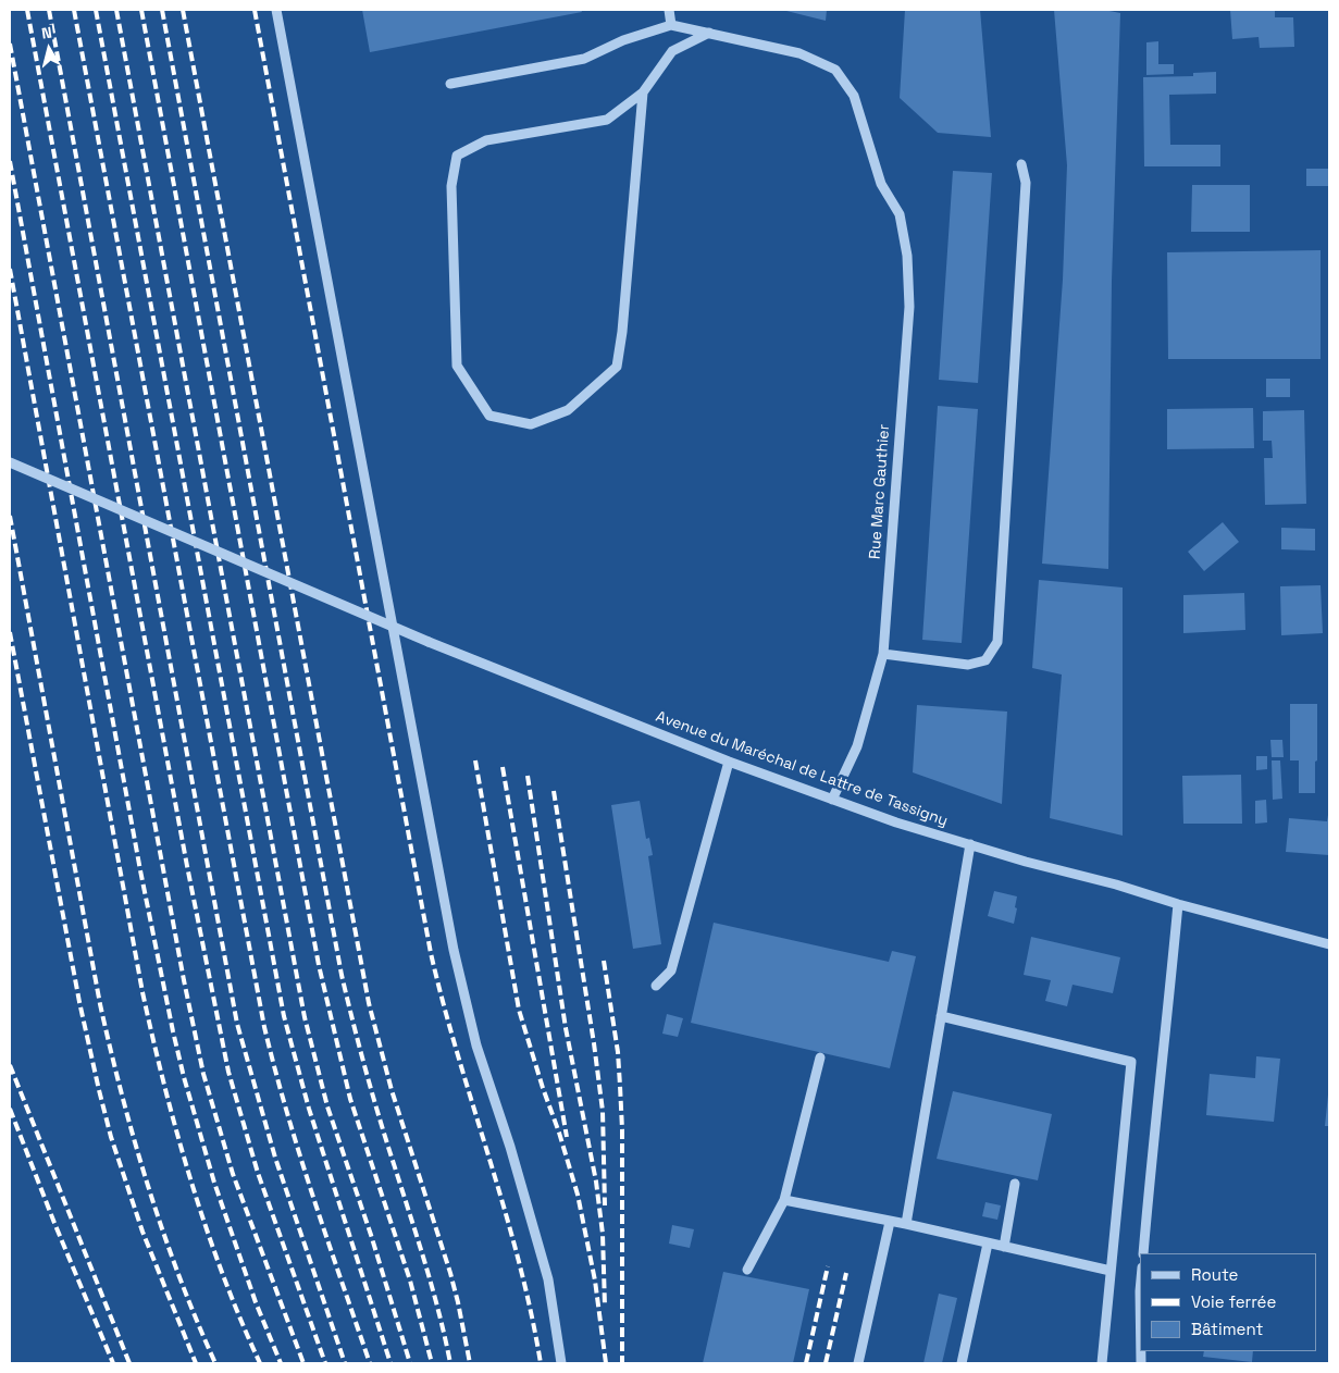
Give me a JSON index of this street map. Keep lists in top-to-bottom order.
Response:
{
  "streets": {
    "street": ["Rue Marc Gauthier", "Avenue du Maréchal de Lattre de Tassigny"]
  },
  "crossings": [
    ["Rue Marc Gauthier", "Avenue du Maréchal de Lattre de Tassigny"]
  ],
  "legend": ["Route", "Voie ferrée", "Bâtiment"],
  "north": "top"
}
